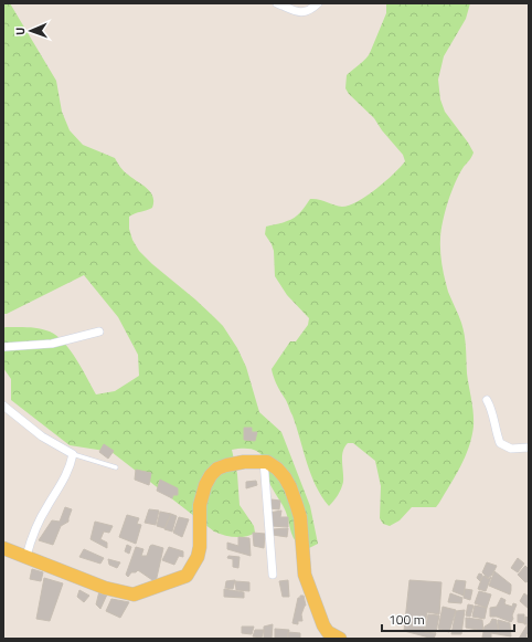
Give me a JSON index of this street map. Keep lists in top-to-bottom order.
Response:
{
  "scale_bar": "100 m",
  "north": "left"
}
